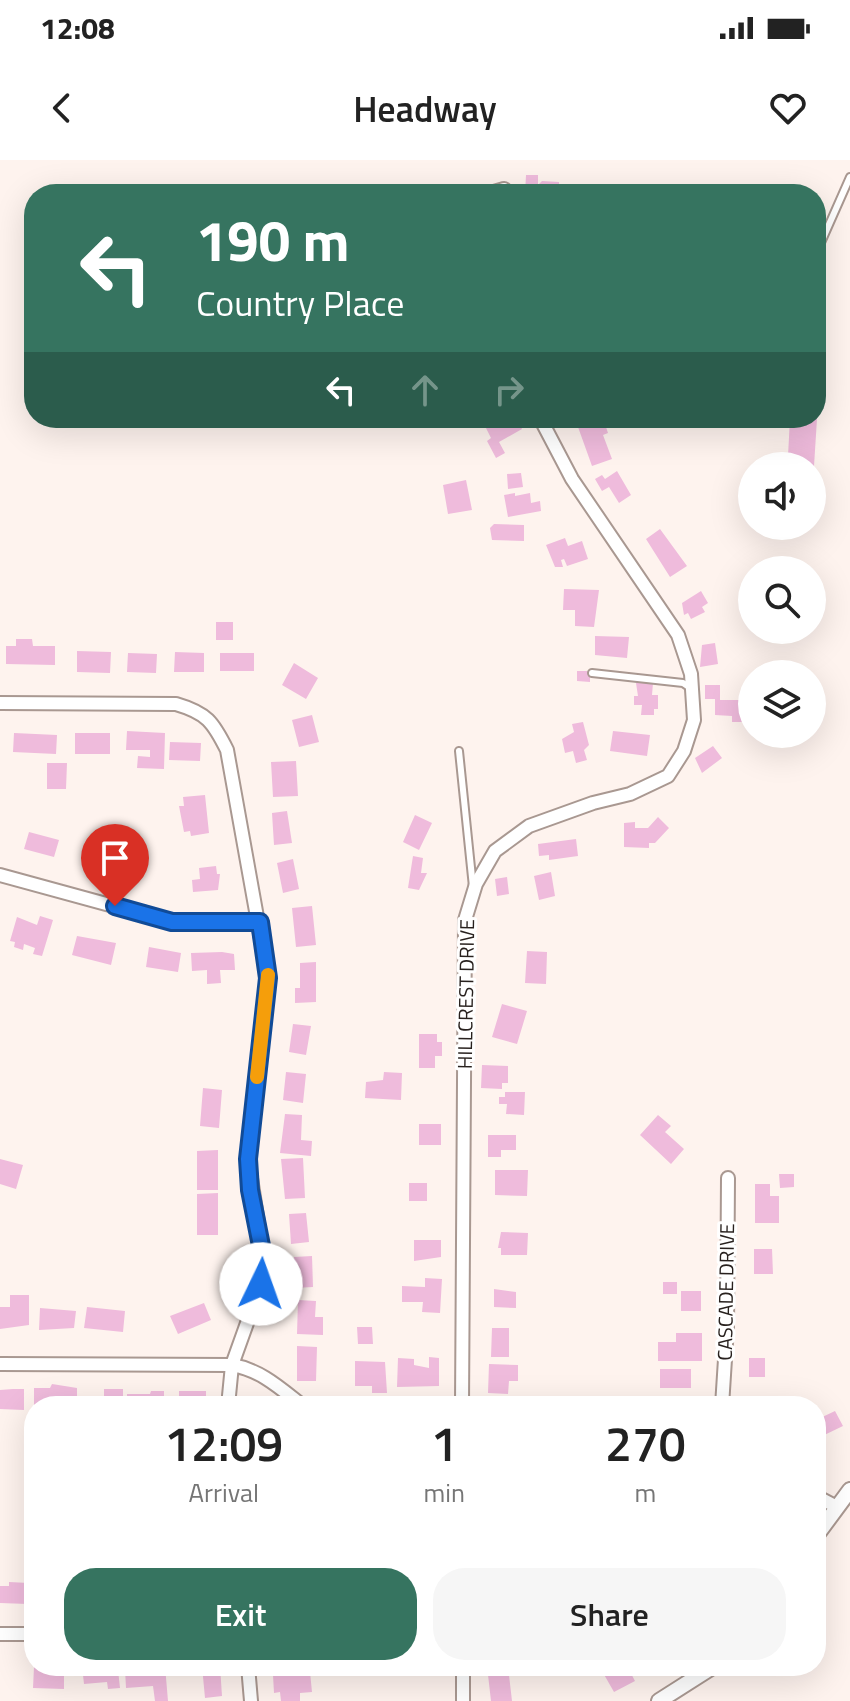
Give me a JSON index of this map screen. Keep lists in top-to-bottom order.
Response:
{
  "streets": {
    "street": ["HILLCREST DRIVE", "CASCADE DRIVE"]
  },
  "page": {
    "status": "12:08",
    "header": "Headway",
    "turn": ["190 m", "Country Place"],
    "eta": [
      "12:09",
      "Arrival",
      "1",
      "min",
      "270",
      "m"
    ],
    "buttons": ["Exit", "Share"]
  }
}
